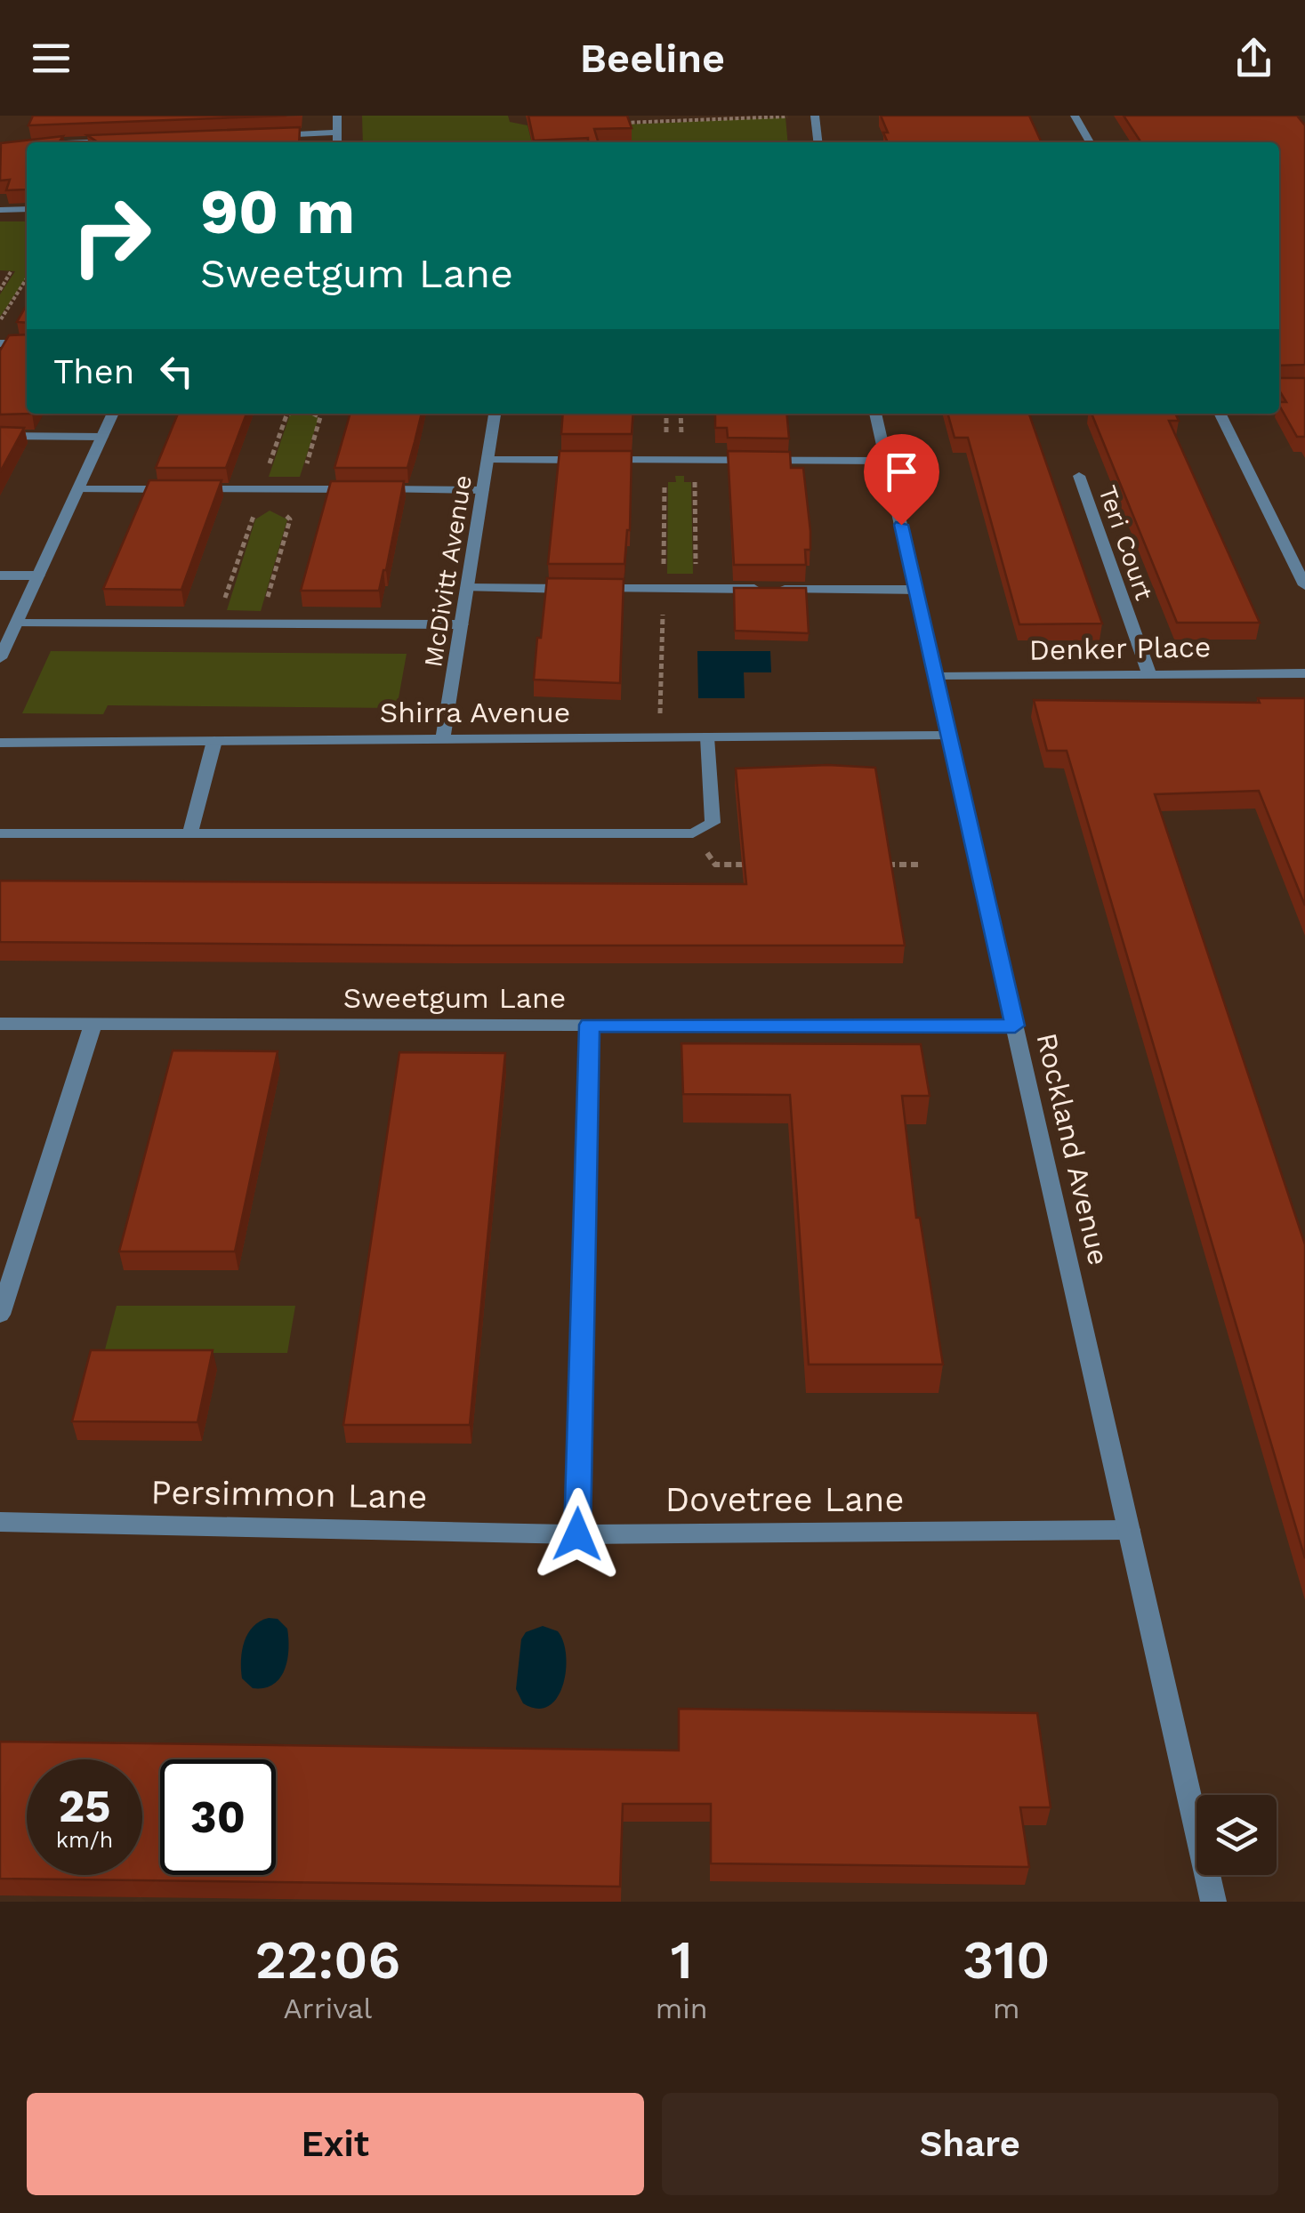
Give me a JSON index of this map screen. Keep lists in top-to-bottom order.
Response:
{
  "streets": {
    "street": [
      "Teri Court",
      "McDivitt Avenue",
      "Denker Place",
      "Shirra Avenue",
      "Sweetgum Lane",
      "Rockland Avenue",
      "Persimmon Lane",
      "Dovetree Lane"
    ]
  },
  "crossings": [
    ["Teri Court", "Denker Place"],
    ["McDivitt Avenue", "Shirra Avenue"],
    ["Denker Place", "Rockland Avenue"],
    ["Shirra Avenue", "Rockland Avenue"],
    ["Sweetgum Lane", "Rockland Avenue"],
    ["Rockland Avenue", "Dovetree Lane"],
    ["Persimmon Lane", "Dovetree Lane"]
  ],
  "page": {
    "header": "Beeline",
    "turn": ["90 m", "Sweetgum Lane"],
    "then": "Then",
    "speed": "25 km/h",
    "limit": "30",
    "eta": [
      "22:06",
      "Arrival",
      "1",
      "min",
      "310",
      "m"
    ],
    "buttons": ["Exit", "Share"]
  }
}
